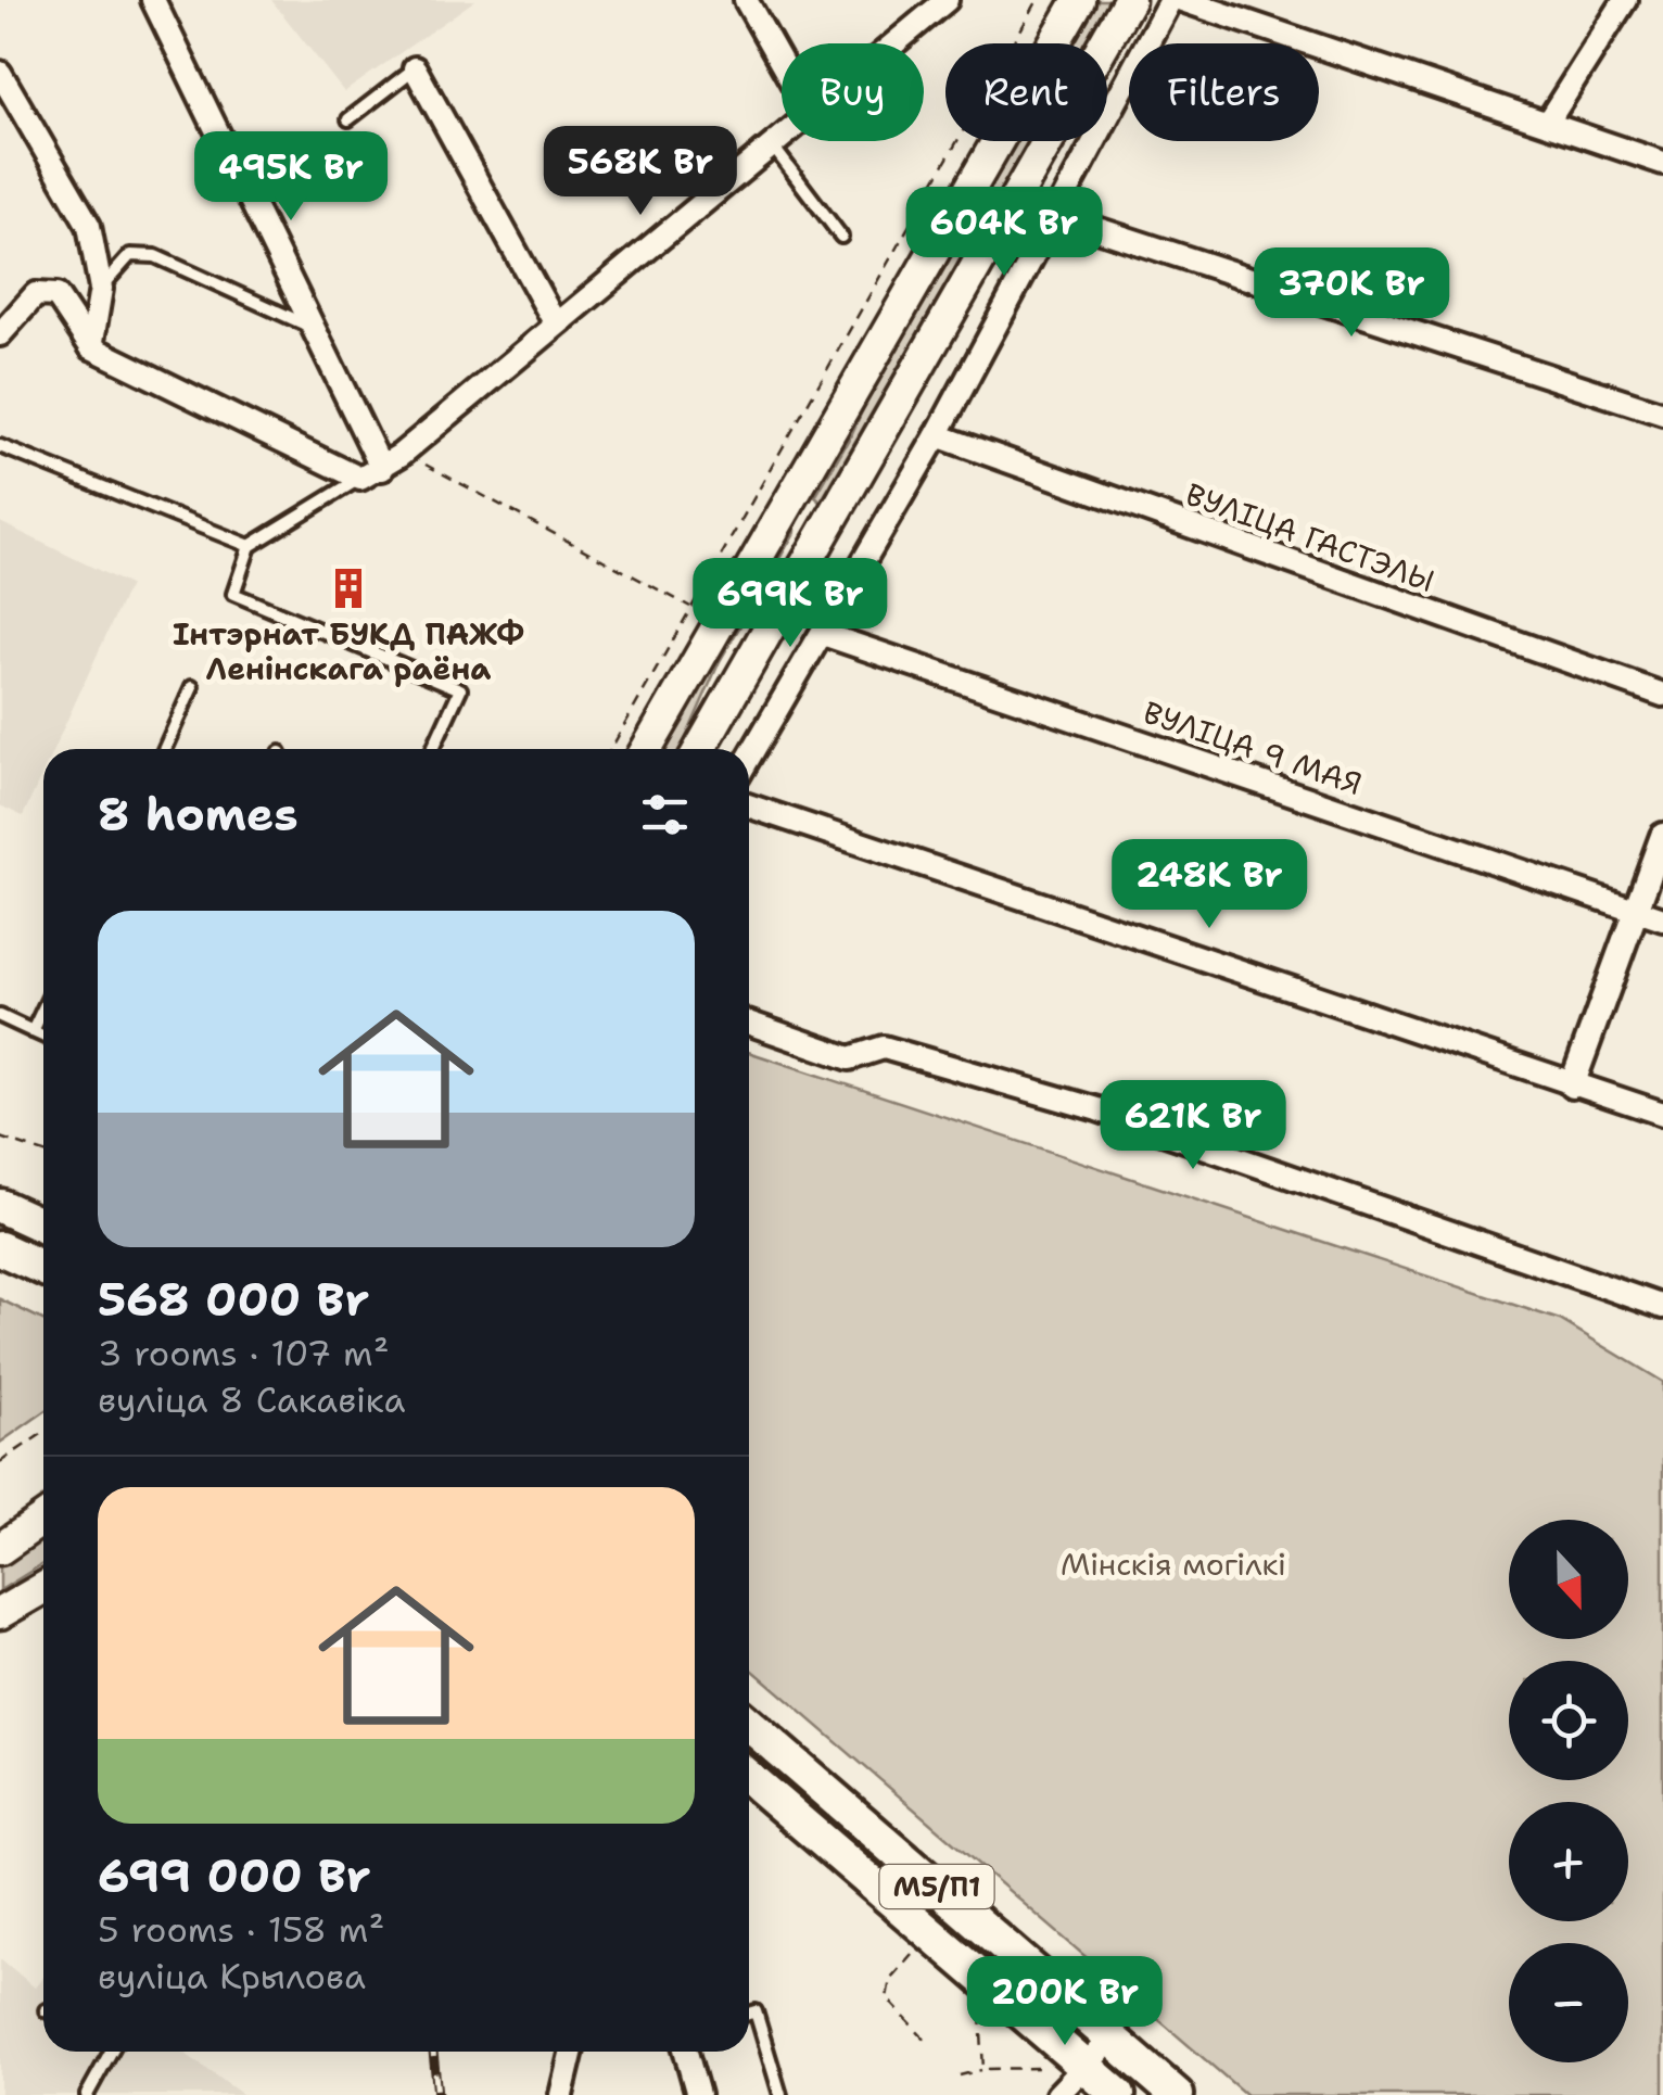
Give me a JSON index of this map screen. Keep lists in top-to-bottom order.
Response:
{
  "streets": {
    "main road": ["М5/П1"],
    "street": ["ВУЛІЦА ГАСТЭЛЫ", "ВУЛІЦА 9 МАЯ"]
  },
  "parks": ["Мінскія могілкі"],
  "places": {
    "building": ["Інтэрнат БУКД ПАЖФ Ленінскага раёна"]
  },
  "north": "bottom",
  "page": {
    "chip": ["Buy", "Rent", "Filters"],
    "price": [
      "568K Br",
      "495K Br",
      "604K Br",
      "370K Br",
      "699K Br",
      "248K Br",
      "621K Br",
      "200K Br"
    ],
    "heading": "8 homes",
    "list": [
      {
        "name": "568 000 Br",
        "note": "3 rooms · 107 m² · вуліца 8 Сакавіка"
      },
      {
        "name": "699 000 Br",
        "note": "5 rooms · 158 m² · вуліца Крылова"
      }
    ],
    "map_buttons": ["+", "−"]
  }
}
